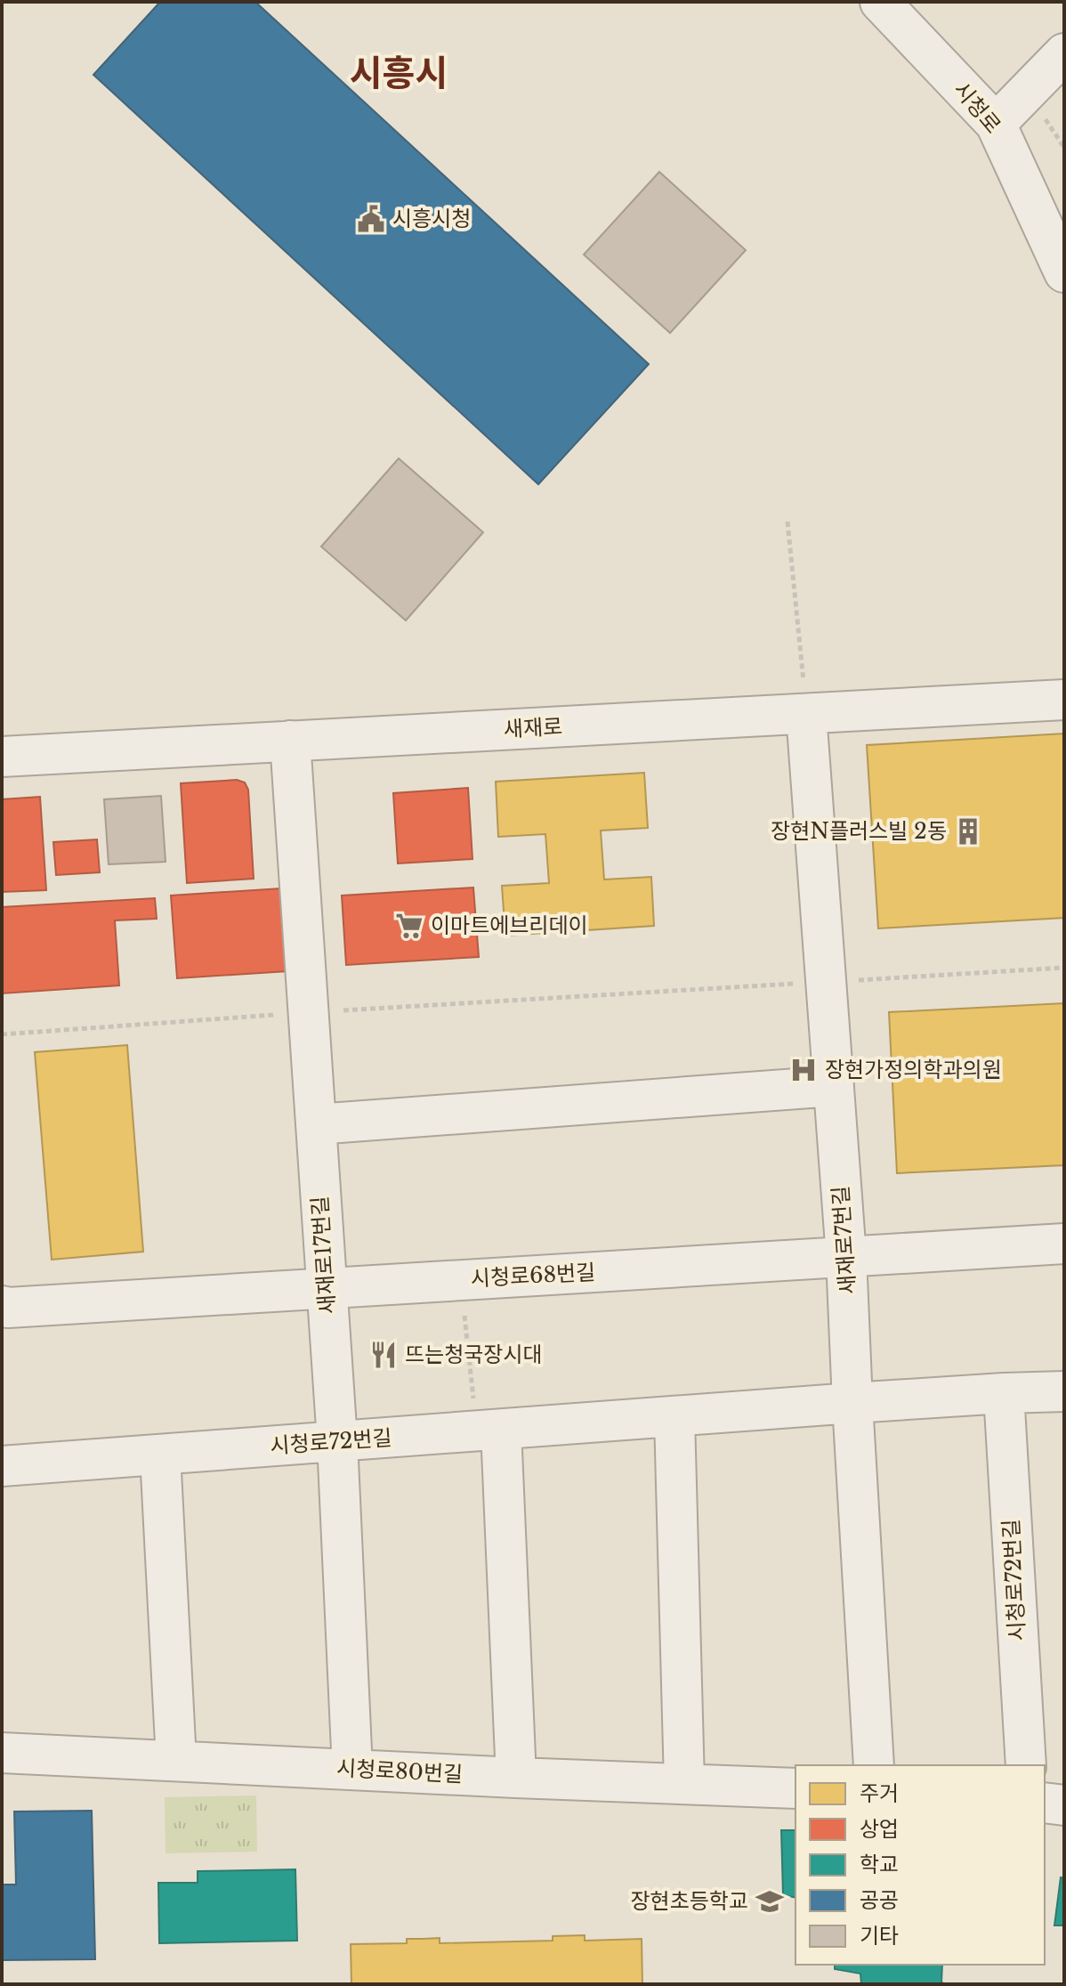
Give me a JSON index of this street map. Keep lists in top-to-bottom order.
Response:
{
  "streets": {
    "street": [
      "시청로",
      "새재로",
      "새재로7번길",
      "새재로17번길",
      "시청로68번길",
      "시청로72번길",
      "시청로80번길"
    ]
  },
  "crossings": [
    ["새재로", "새재로7번길"],
    ["새재로", "새재로17번길"],
    ["새재로7번길", "시청로68번길"],
    ["새재로7번길", "시청로72번길"],
    ["새재로17번길", "시청로68번길"],
    ["새재로17번길", "시청로72번길"],
    ["새재로17번길", "시청로80번길"]
  ],
  "districts": ["시흥시"],
  "places": {
    "public building": ["시흥시청"],
    "building": ["장현N플러스빌 2동"],
    "supermarket": ["이마트에브리데이"],
    "hospital": ["장현가정의학과의원"],
    "restaurant": ["뜨는청국장시대"],
    "school or university": ["장현초등학교"]
  },
  "legend": [
    "주거",
    "상업",
    "학교",
    "공공",
    "기타"
  ]
}
